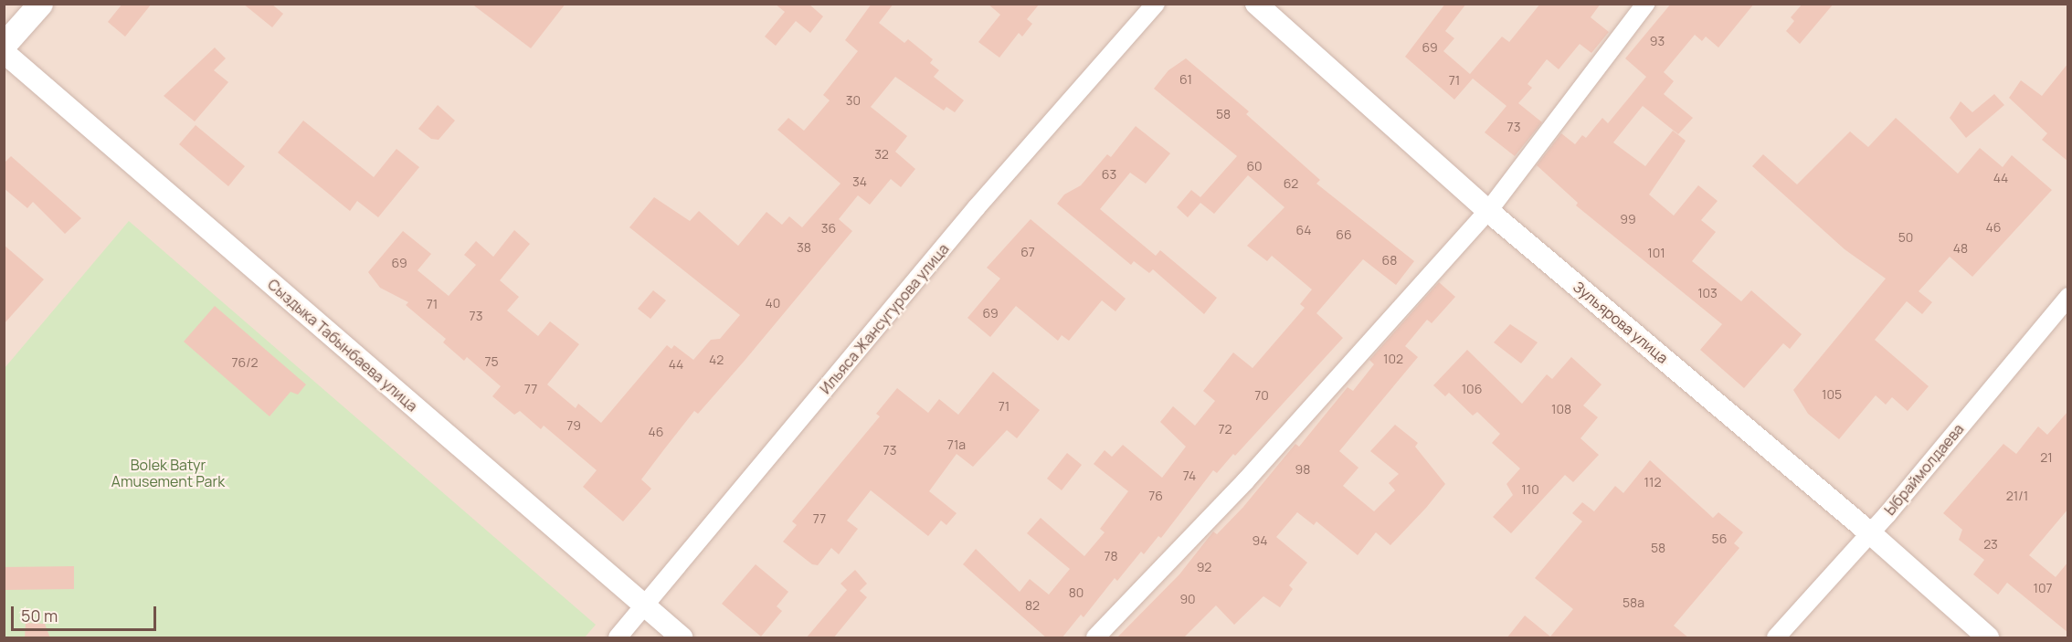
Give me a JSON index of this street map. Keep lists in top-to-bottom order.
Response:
{
  "streets": {
    "street": [
      "Ильяса Жансугурова улица",
      "Зульярова улица",
      "Сыздыка Табынбаева улица",
      "Ыбраймолдаева"
    ]
  },
  "crossings": [
    ["Ильяса Жансугурова улица", "Сыздыка Табынбаева улица"],
    ["Зульярова улица", "Ыбраймолдаева"]
  ],
  "parks": ["Bolek Batyr Amusement Park"],
  "house_numbers": [
    "93",
    "69",
    "61",
    "71",
    "30",
    "58",
    "73",
    "32",
    "60",
    "63",
    "44",
    "34",
    "62",
    "99",
    "46",
    "36",
    "64",
    "66",
    "50",
    "38",
    "48",
    "67",
    "101",
    "68",
    "69",
    "103",
    "40",
    "71",
    "69",
    "73",
    "102",
    "42",
    "75",
    "76/2",
    "44",
    "77",
    "106",
    "105",
    "70",
    "71",
    "108",
    "79",
    "72",
    "46",
    "71а",
    "73",
    "21",
    "98",
    "74",
    "112",
    "110",
    "76",
    "21/1",
    "77",
    "56",
    "94",
    "23",
    "58",
    "78",
    "92",
    "107",
    "80",
    "90",
    "58а",
    "82"
  ],
  "scale_bar": "50 m"
}
